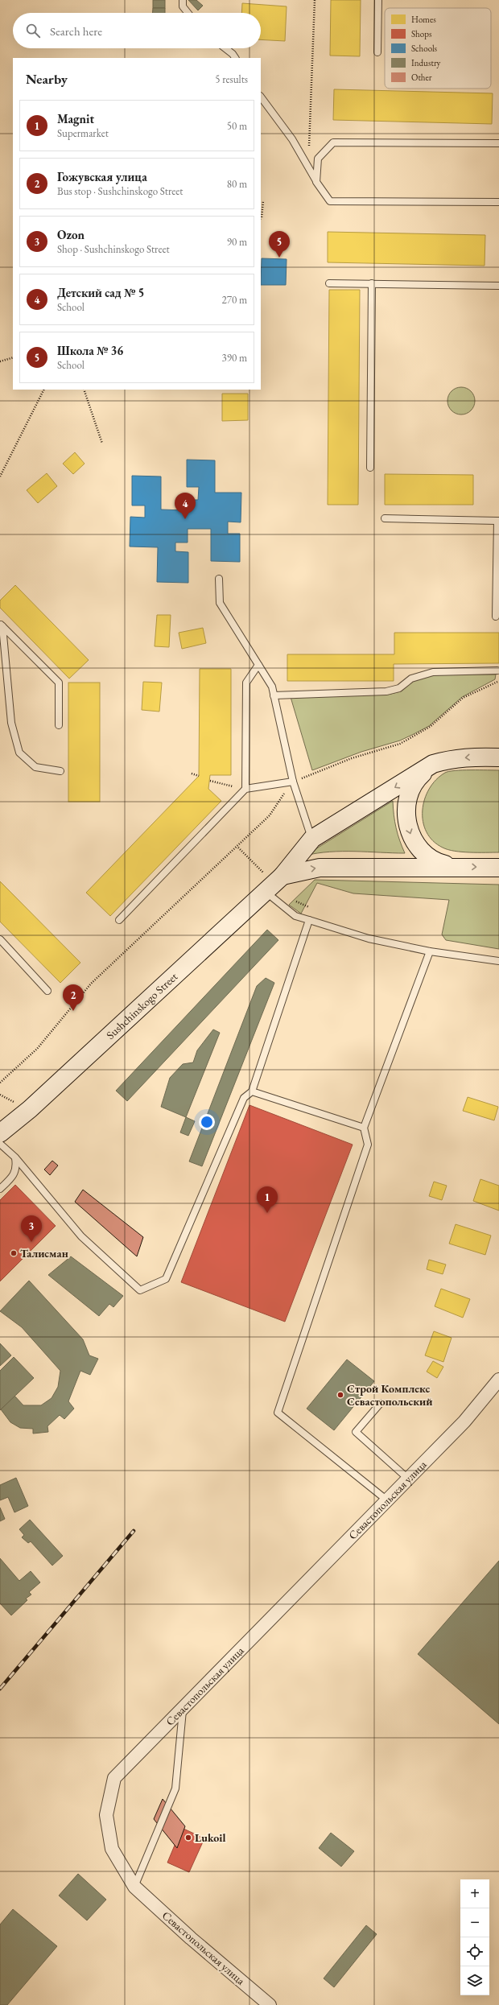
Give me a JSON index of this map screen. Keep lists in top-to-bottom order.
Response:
{
  "streets": {
    "street": ["Sushchinskogo Street", "Севастопольская улица"]
  },
  "places": ["Талисман", "Строй Комплекс Севастопольский", "Lukoil"],
  "legend": [
    "Homes",
    "Shops",
    "Schools",
    "Industry",
    "Other"
  ],
  "page": {
    "search": "Search here",
    "heading": ["Nearby", "5 results"],
    "list": [
      {
        "mark": "1",
        "name": "Magnit",
        "note": "Supermarket",
        "value": "50 m"
      },
      {
        "mark": "2",
        "name": "Гожувская улица",
        "note": "Bus stop · Sushchinskogo Street",
        "value": "80 m"
      },
      {
        "mark": "3",
        "name": "Ozon",
        "note": "Shop · Sushchinskogo Street",
        "value": "90 m"
      },
      {
        "mark": "4",
        "name": "Детский сад № 5",
        "note": "School",
        "value": "270 m"
      },
      {
        "mark": "5",
        "name": "Школа № 36",
        "note": "School",
        "value": "390 m"
      }
    ],
    "pins": [
      "5",
      "4",
      "2",
      "1",
      "3"
    ],
    "map_buttons": ["+", "−"]
  }
}
